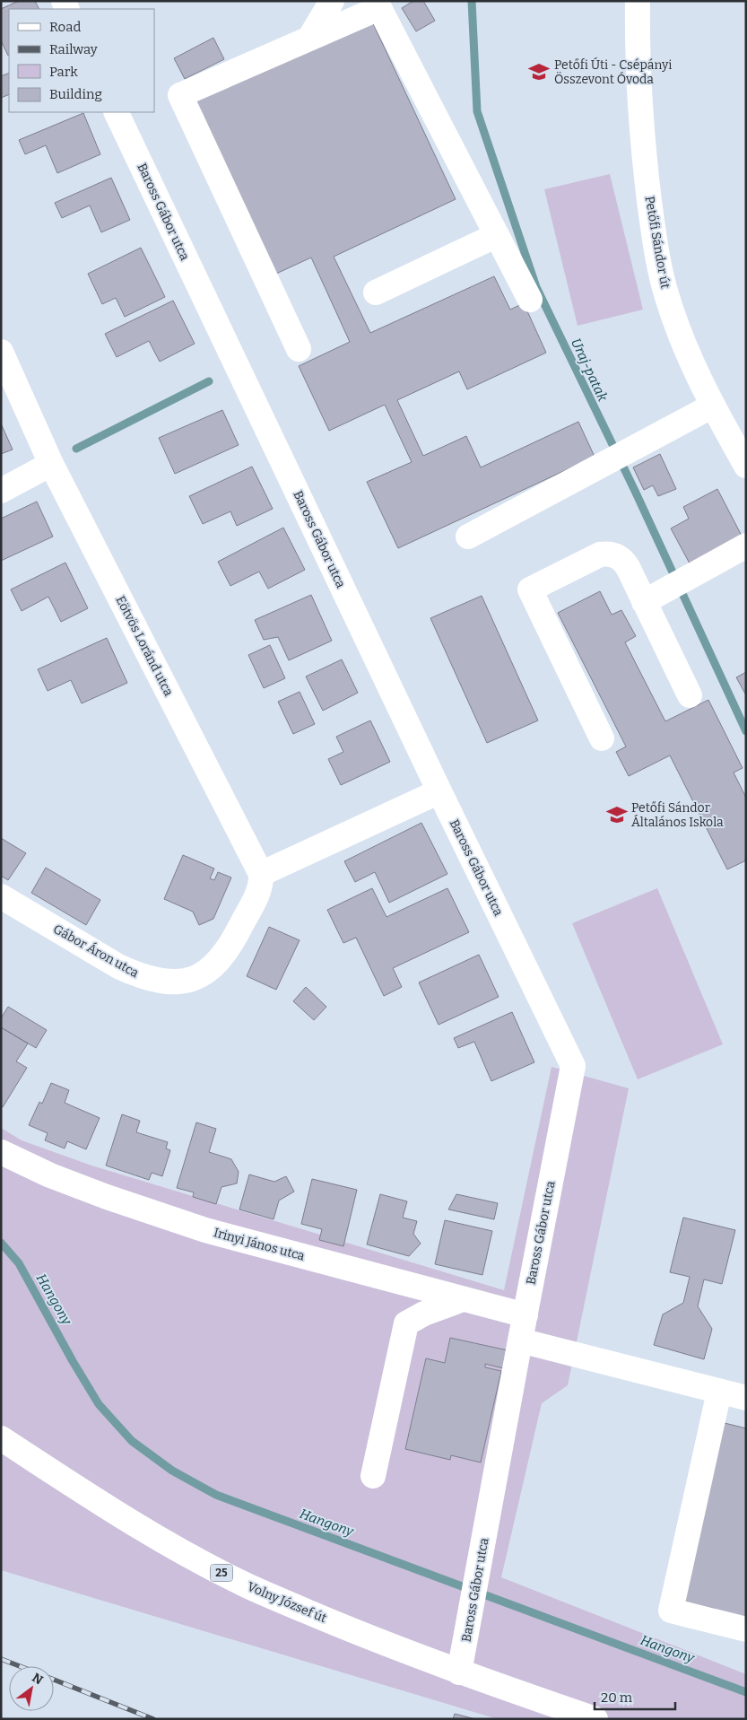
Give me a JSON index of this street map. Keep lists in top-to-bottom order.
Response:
{
  "streets": {
    "street": [
      "Baross Gábor utca",
      "Petőfi Sándor út",
      "Eötvös Loránd utca",
      "Gábor Áron utca",
      "Irinyi János utca",
      "25",
      "Volny József út"
    ]
  },
  "crossings": [
    ["Baross Gábor utca", "Irinyi János utca"],
    ["Baross Gábor utca", "Volny József út"],
    ["Eötvös Loránd utca", "Gábor Áron utca"]
  ],
  "water": ["Uraj-patak", "Hangony"],
  "places": {
    "school or university": ["Petőfi Úti - Csépányi Összevont Óvoda", "Petőfi Sándor Általános Iskola"]
  },
  "legend": [
    "Road",
    "Railway",
    "Park",
    "Building"
  ],
  "scale_bar": "20 m",
  "north": "top right"
}
